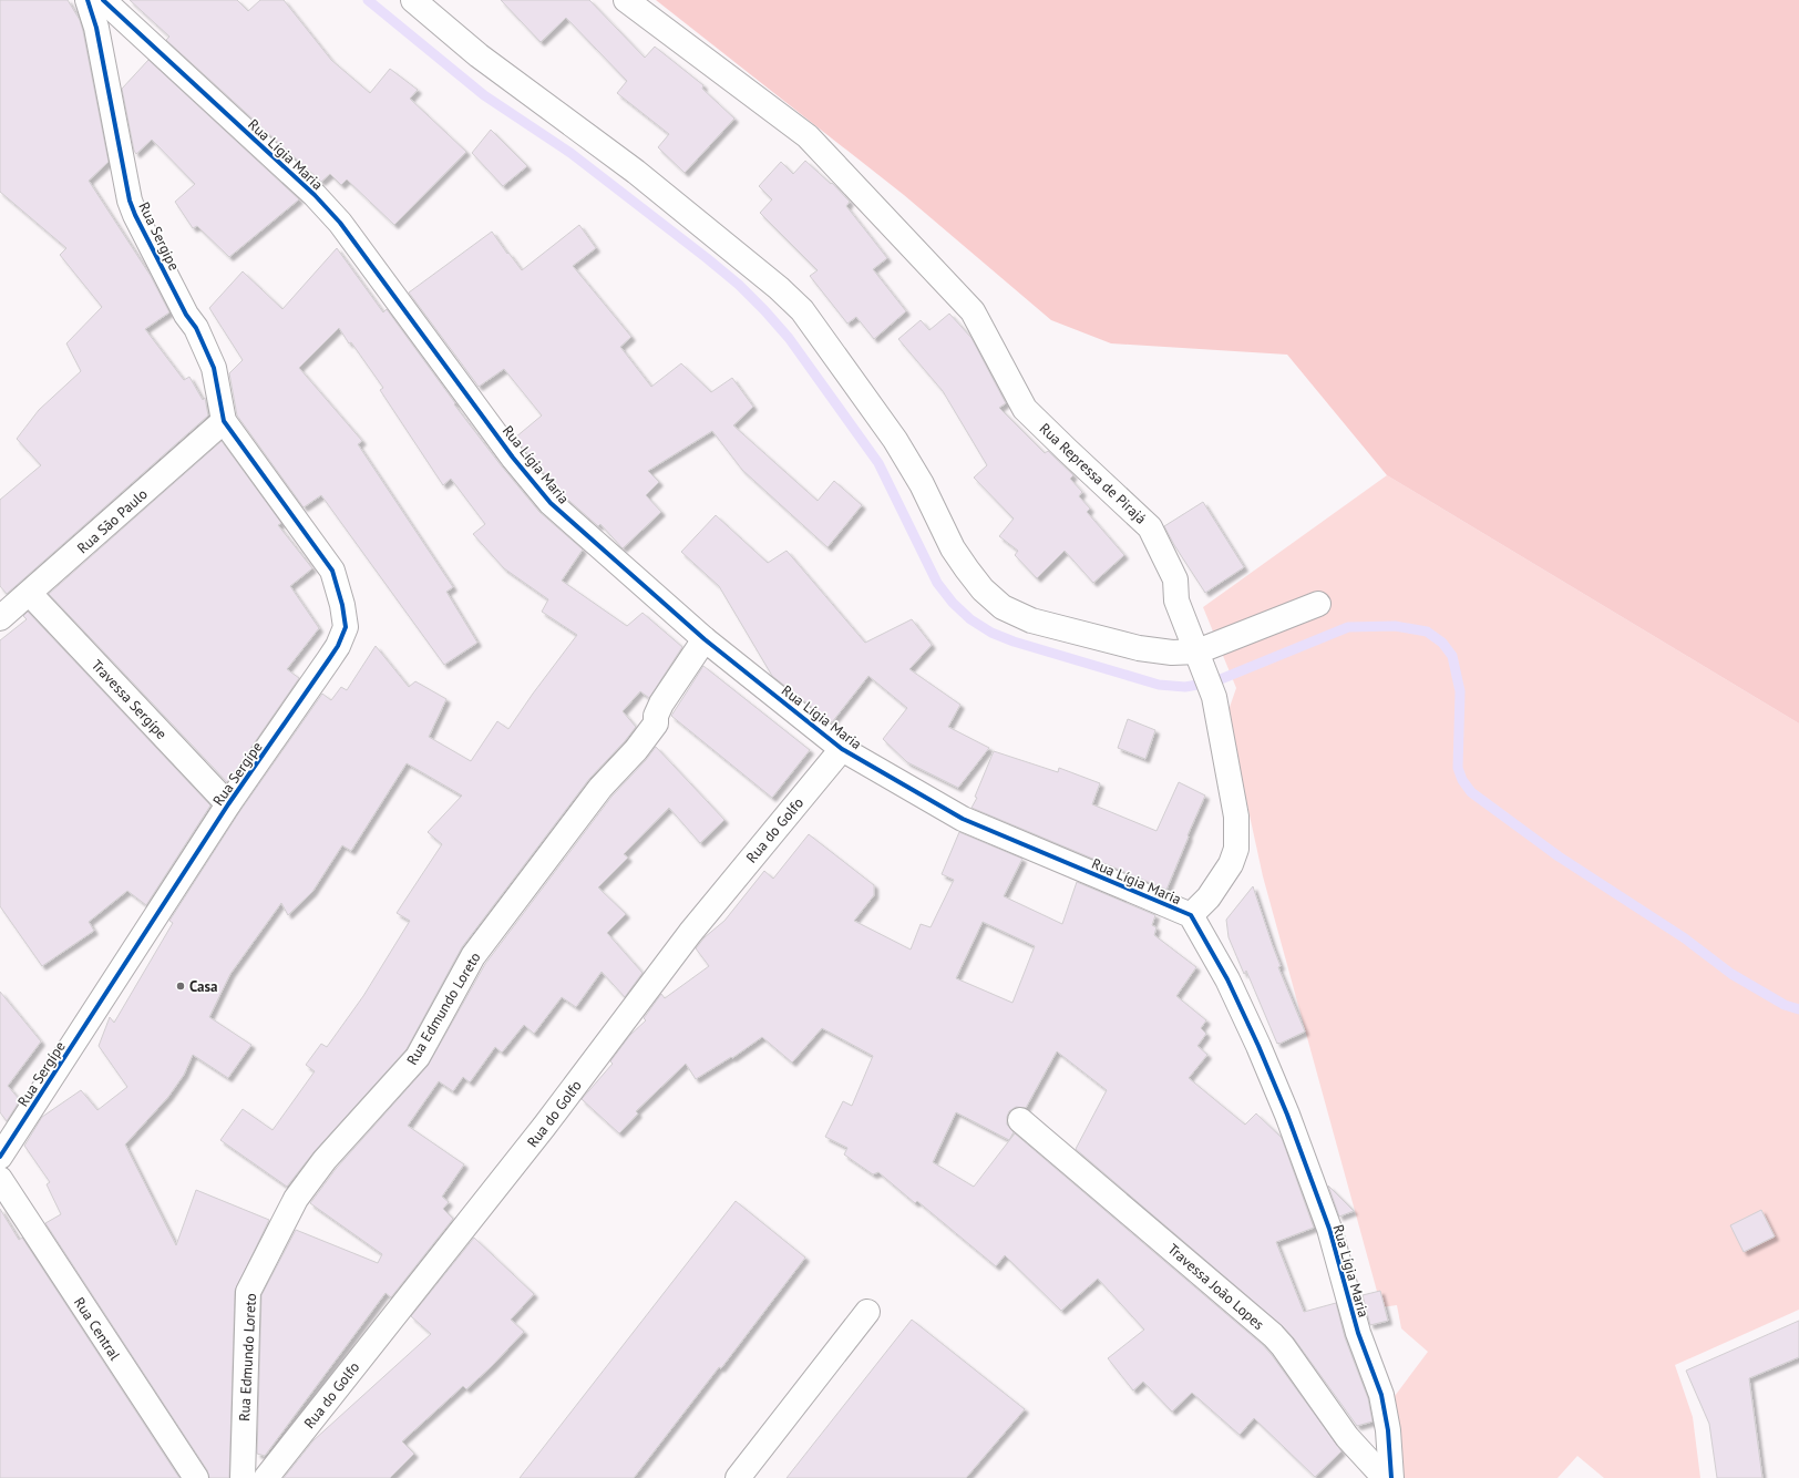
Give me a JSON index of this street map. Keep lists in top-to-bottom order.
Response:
{
  "streets": {
    "street": [
      "Rua Lígia Maria",
      "Rua Sergipe",
      "Rua Repressa de Pirajá",
      "Rua São Paulo",
      "Travessa Sergípe",
      "Rua Sergípe",
      "Rua do Golfo",
      "Rua Edmundo Loreto",
      "Travessa João Lopes",
      "Rua Central"
    ]
  },
  "crossings": [
    ["Rua Lígia Maria", "Rua Repressa de Pirajá"],
    ["Rua Lígia Maria", "Rua do Golfo"],
    ["Rua Lígia Maria", "Rua Edmundo Loreto"],
    ["Rua Sergipe", "Rua São Paulo"],
    ["Rua Sergipe", "Rua Sergípe"],
    ["Rua São Paulo", "Travessa Sergípe"],
    ["Rua São Paulo", "Rua Sergípe"],
    ["Travessa Sergípe", "Rua Sergípe"]
  ],
  "places": ["Casa"]
}
